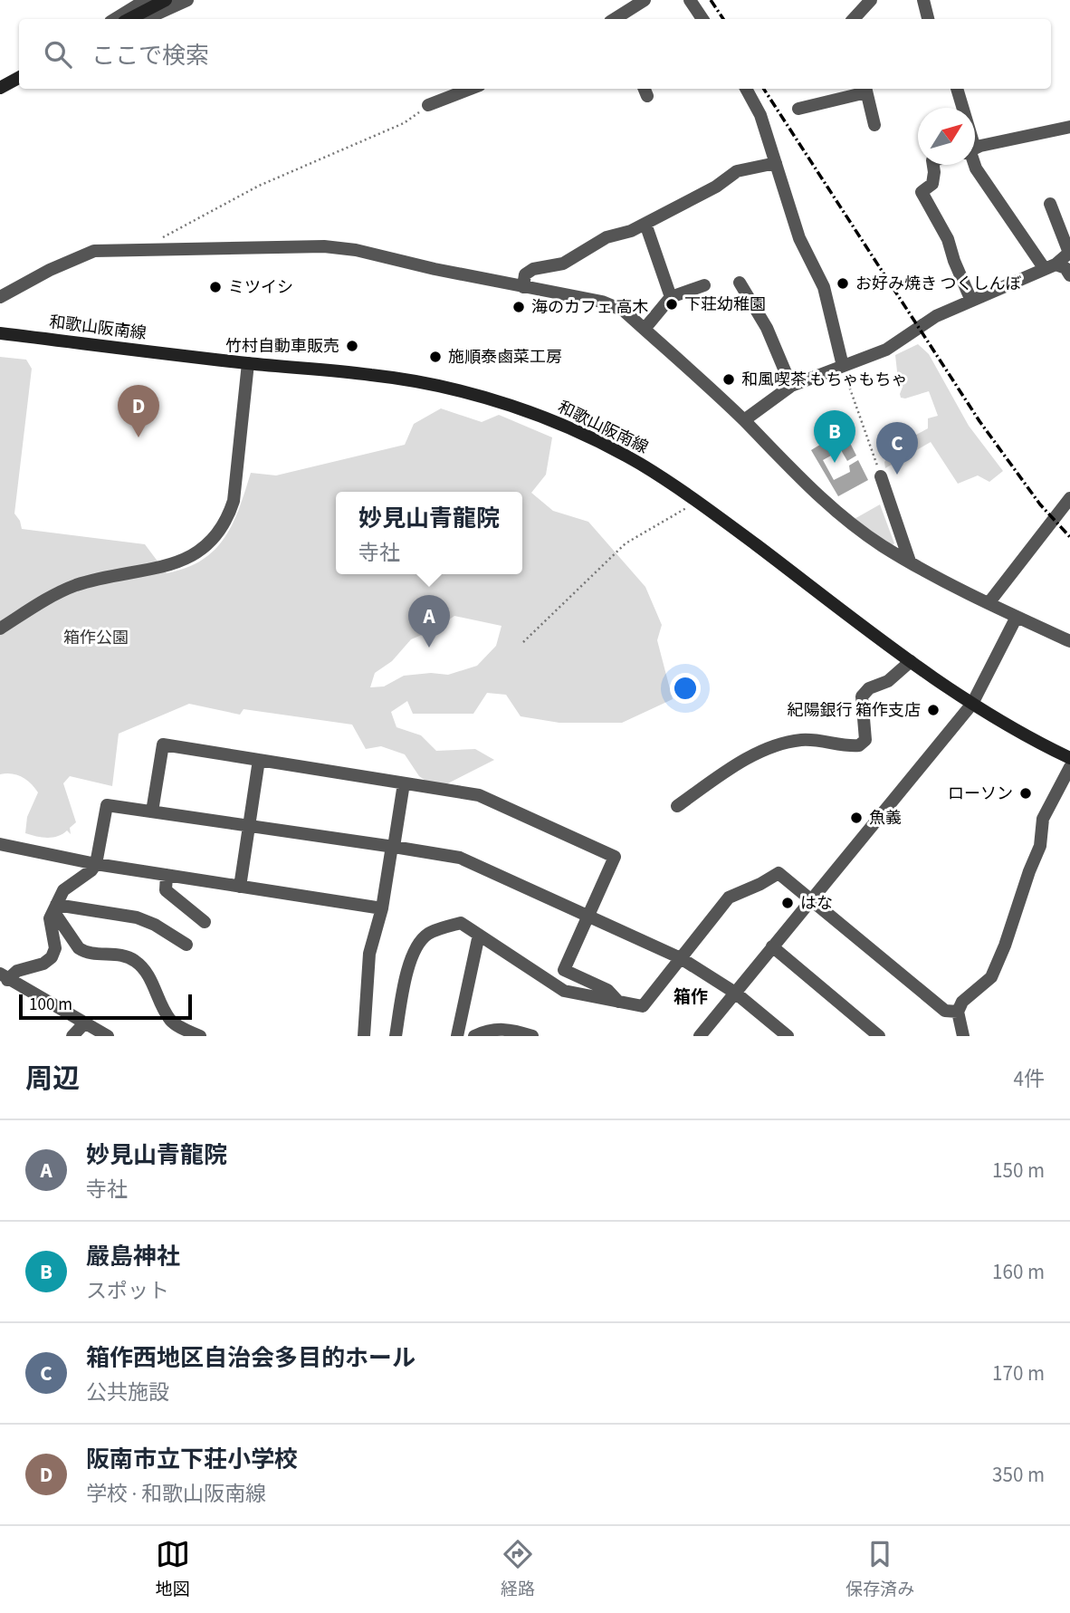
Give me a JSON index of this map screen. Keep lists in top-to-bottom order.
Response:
{
  "streets": {
    "main road": ["和歌山阪南線"]
  },
  "districts": ["箱作"],
  "parks": ["箱作公園"],
  "places": [
    "お好み焼き つくしんぼ",
    "ミツイシ",
    "下荘幼稚園",
    "海のカフェ 高木",
    "竹村自動車販売",
    "施順泰鹵菜工房",
    "和風喫茶 もちゃもちゃ",
    "紀陽銀行 箱作支店",
    "ローソン",
    "魚義",
    "はな"
  ],
  "scale_bar": "100 m",
  "north": "top right",
  "page": {
    "search": "ここで検索",
    "pins": [
      "D",
      "B",
      "C",
      "A"
    ],
    "popup": ["妙見山青龍院", "寺社"],
    "scale": "100 m",
    "heading": ["周辺", "4件"],
    "list": [
      {
        "mark": "A",
        "name": "妙見山青龍院",
        "note": "寺社",
        "value": "150 m"
      },
      {
        "mark": "B",
        "name": "嚴島神社",
        "note": "スポット",
        "value": "160 m"
      },
      {
        "mark": "C",
        "name": "箱作西地区自治会多目的ホール",
        "note": "公共施設",
        "value": "170 m"
      },
      {
        "mark": "D",
        "name": "阪南市立下荘小学校",
        "note": "学校 · 和歌山阪南線",
        "value": "350 m"
      }
    ],
    "nav": ["地図", "経路", "保存済み"]
  }
}
